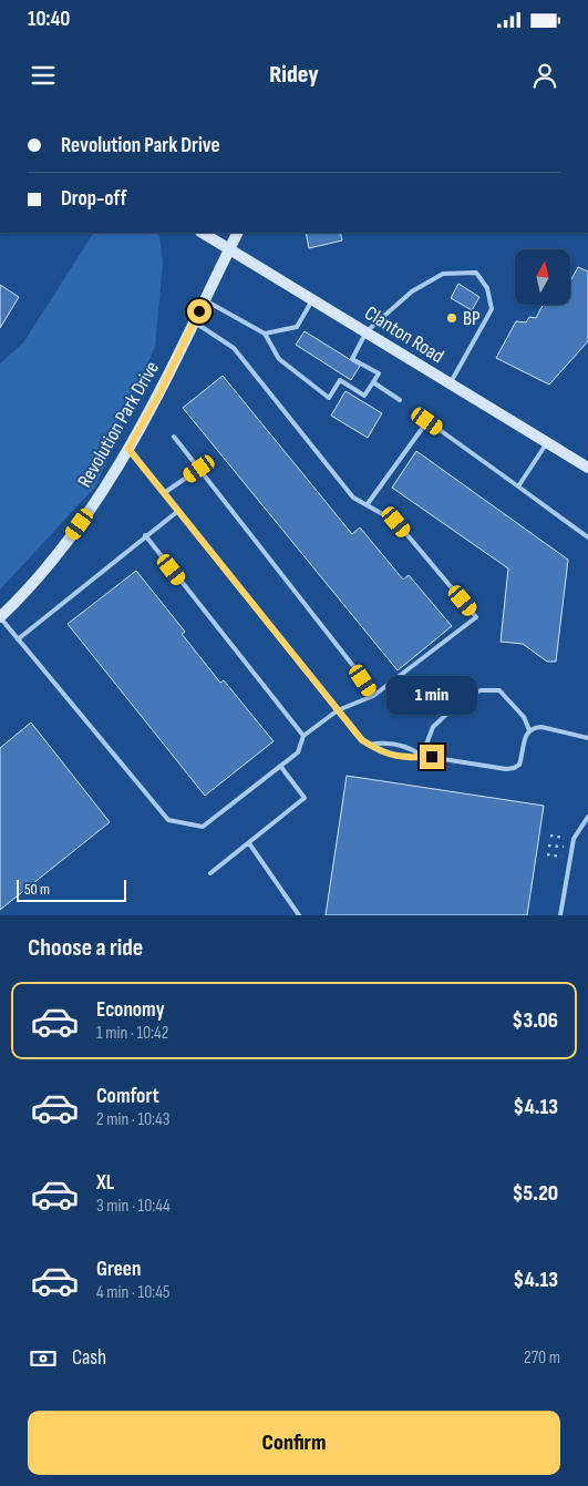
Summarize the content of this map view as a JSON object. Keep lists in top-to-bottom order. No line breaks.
{"streets":{"street":["Clanton Road","Revolution Park Drive"]},"crossings":[["Clanton Road","Revolution Park Drive"]],"places":["BP"],"scale_bar":"50 m","north":"top","page":{"status":"10:40","header":"Ridey","banner":["Revolution Park Drive","Drop-off"],"bubble":"1 min","scale":"50 m","heading":"Choose a ride","list":[{"name":"Economy","note":"1 min · 10:42","value":"$3.06"},{"name":"Comfort","note":"2 min · 10:43","value":"$4.13"},{"name":"XL","note":"3 min · 10:44","value":"$5.20"},{"name":"Green","note":"4 min · 10:45","value":"$4.13"}],"pay":["Cash","270 m"],"buttons":"Confirm"}}
